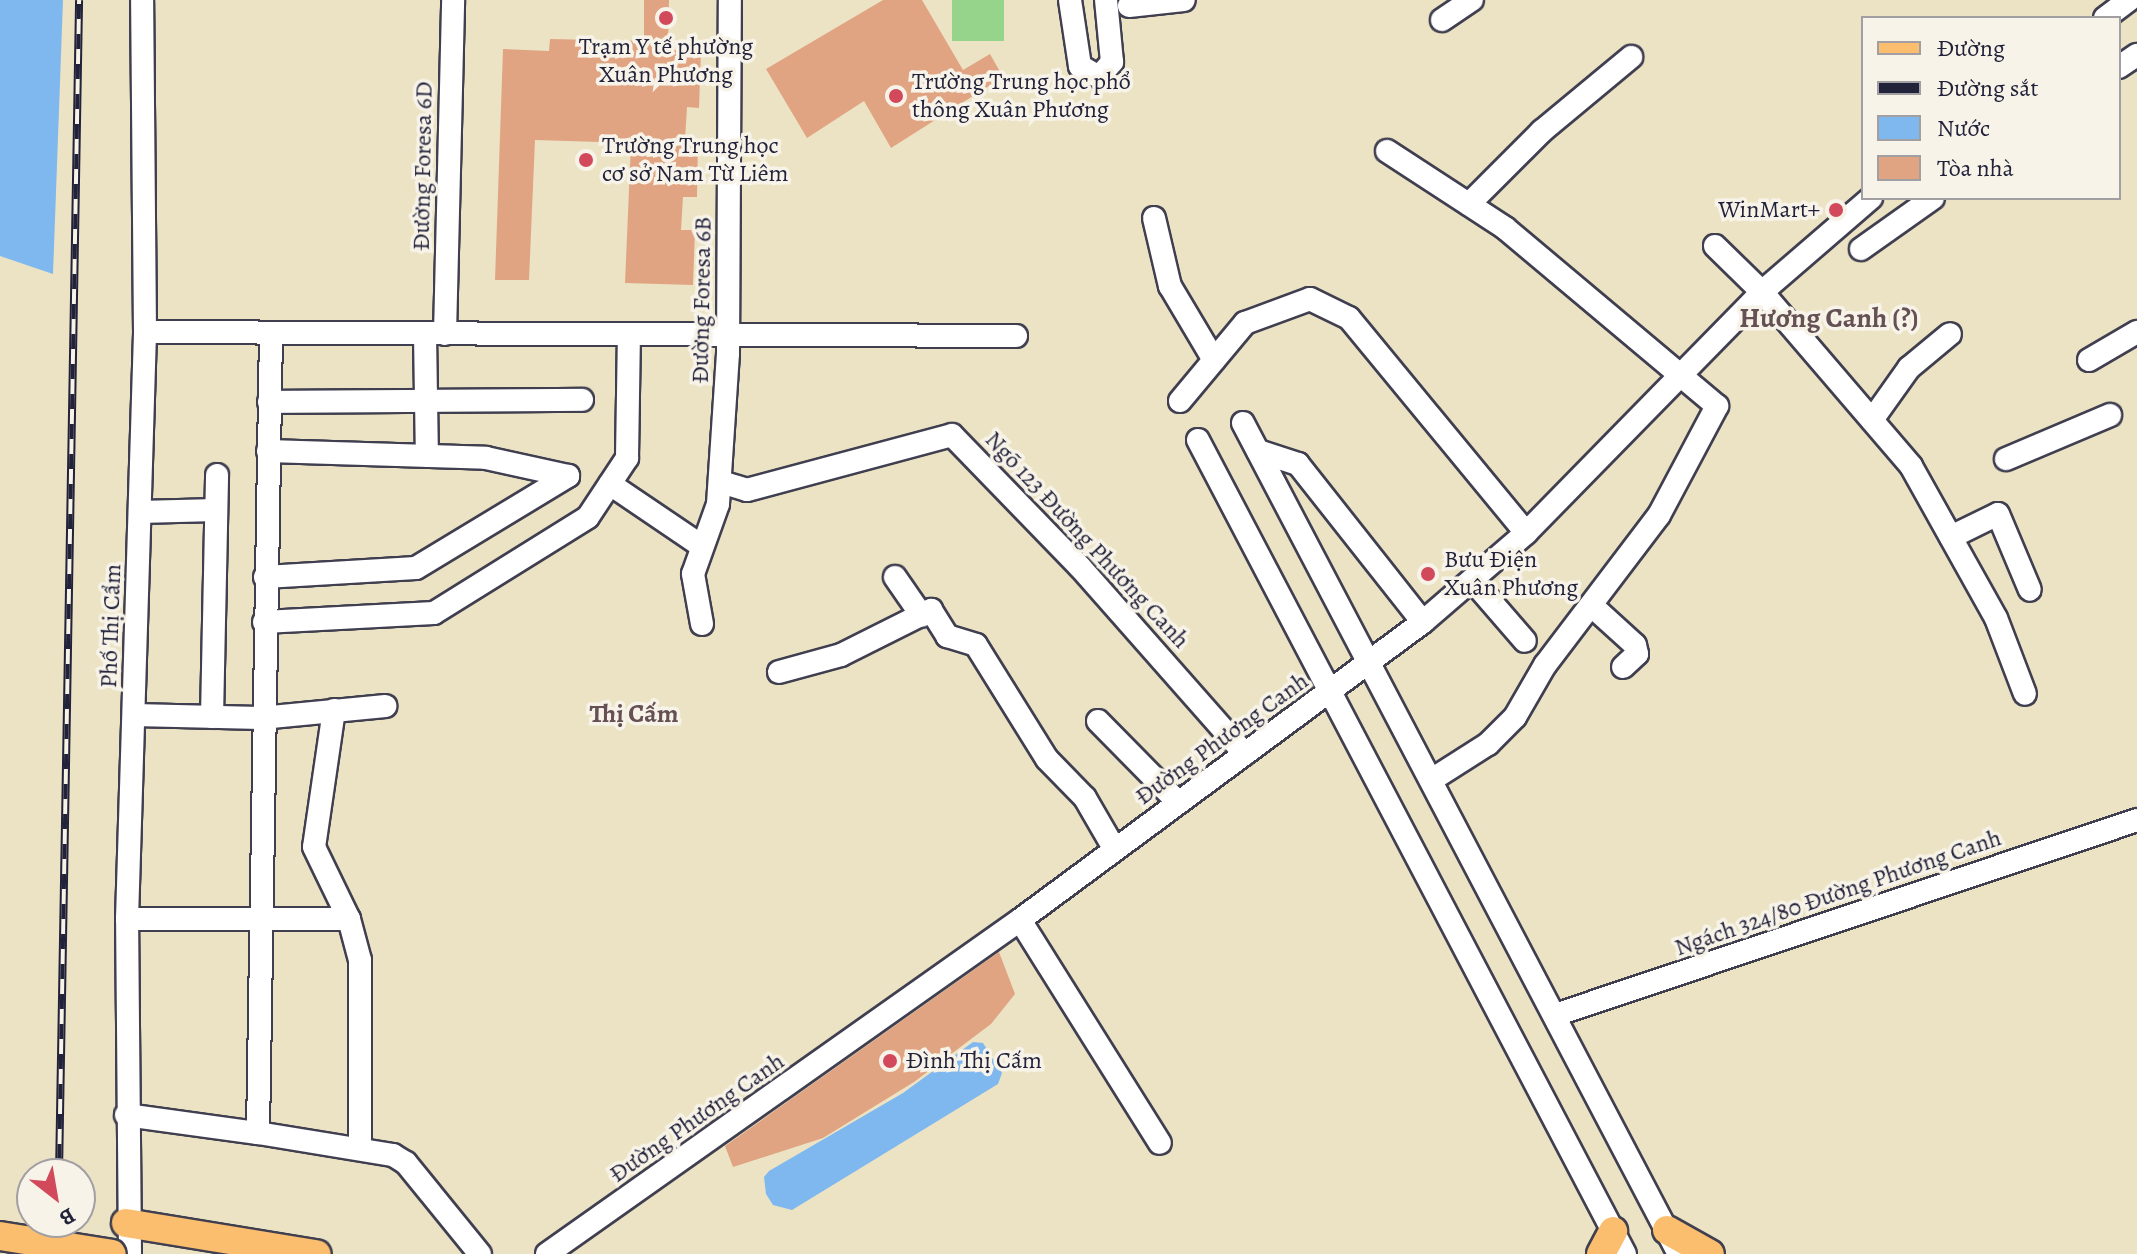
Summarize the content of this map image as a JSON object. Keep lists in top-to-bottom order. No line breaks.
{"streets":{"street":["Đường Foresa 6D","Đường Foresa 6B","Ngõ 123 Đường Phương Canh","Phố Thị Cẩm","Đường Phương Canh","Ngách 324/80 Đường Phương Canh"]},"crossings":[["Đường Foresa 6B","Ngõ 123 Đường Phương Canh"],["Ngõ 123 Đường Phương Canh","Đường Phương Canh"]],"districts":["Hương Canh (?)","Thị Cấm"],"places":["Trạm Y tế phường Xuân Phương","Trường Trung học phổ thông Xuân Phương","Trường Trung học cơ sở Nam Từ Liêm","WinMart+","Bưu Điện Xuân Phương","Đình Thị Cấm"],"legend":["Đường","Đường sắt","Nước","Tòa nhà"],"north":"bottom right"}
